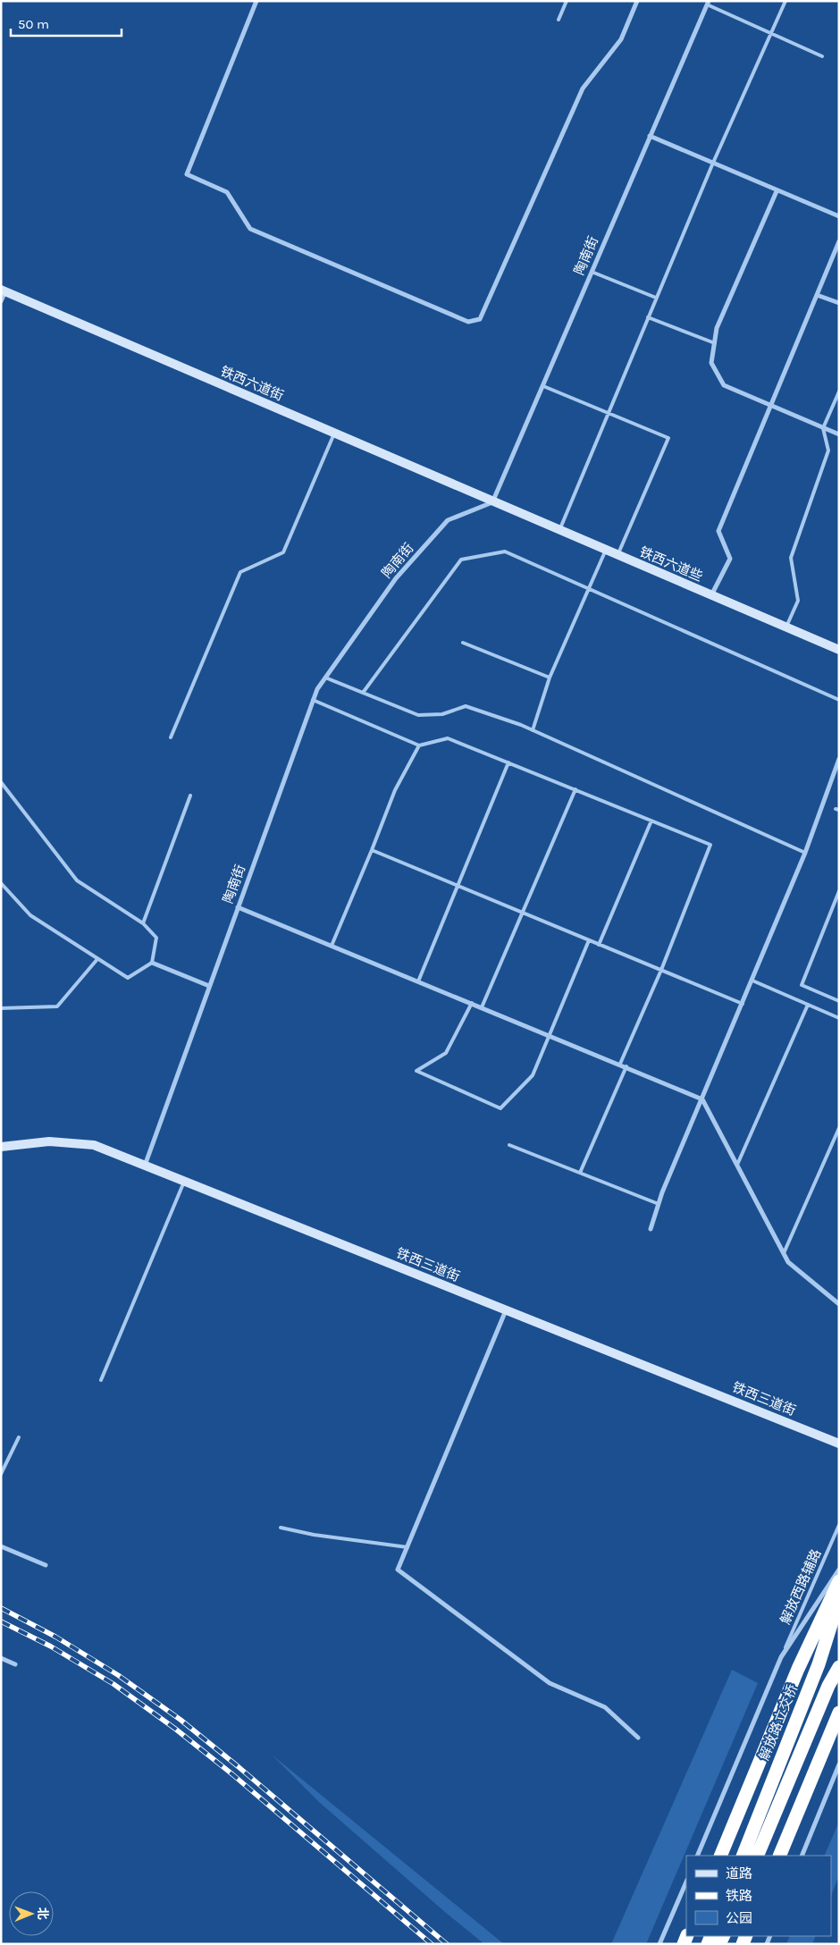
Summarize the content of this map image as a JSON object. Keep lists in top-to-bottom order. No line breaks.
{"streets":{"highway":["解放路立交桥"],"street":["陶南街","铁西六道街","铁西六道些","铁西三道街"],"lane":["解放西路辅路"]},"crossings":[["陶南街","铁西六道街"],["陶南街","铁西六道些"],["陶南街","铁西三道街"],["铁西六道街","铁西六道些"]],"legend":["道路","铁路","公园"],"scale_bar":"50 m","north":"right"}
